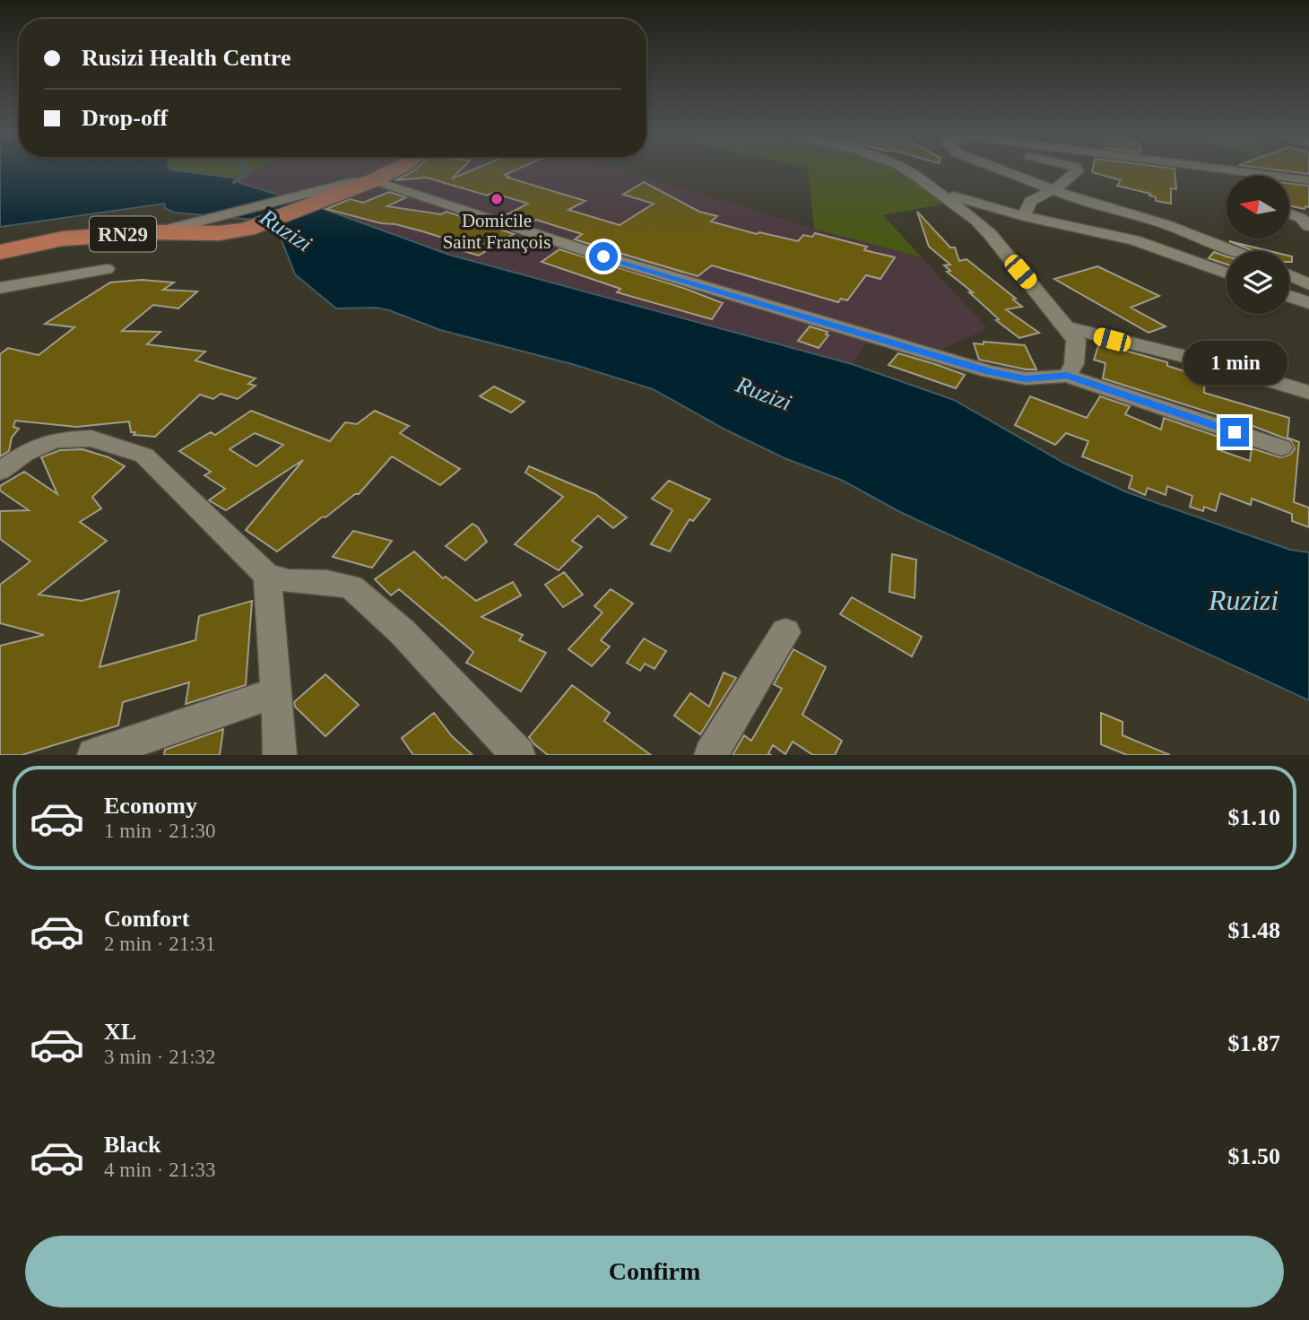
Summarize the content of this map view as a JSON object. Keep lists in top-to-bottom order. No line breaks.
{"streets":{"main road":["RN29"]},"water":["Ruzizi"],"places":["Domicile Saint François"],"north":"left","page":{"banner":["Rusizi Health Centre","Drop-off"],"bubble":"1 min","list":[{"name":"Economy","note":"1 min · 21:30","value":"$1.10"},{"name":"Comfort","note":"2 min · 21:31","value":"$1.48"},{"name":"XL","note":"3 min · 21:32","value":"$1.87"},{"name":"Black","note":"4 min · 21:33","value":"$1.50"}],"buttons":"Confirm"}}
